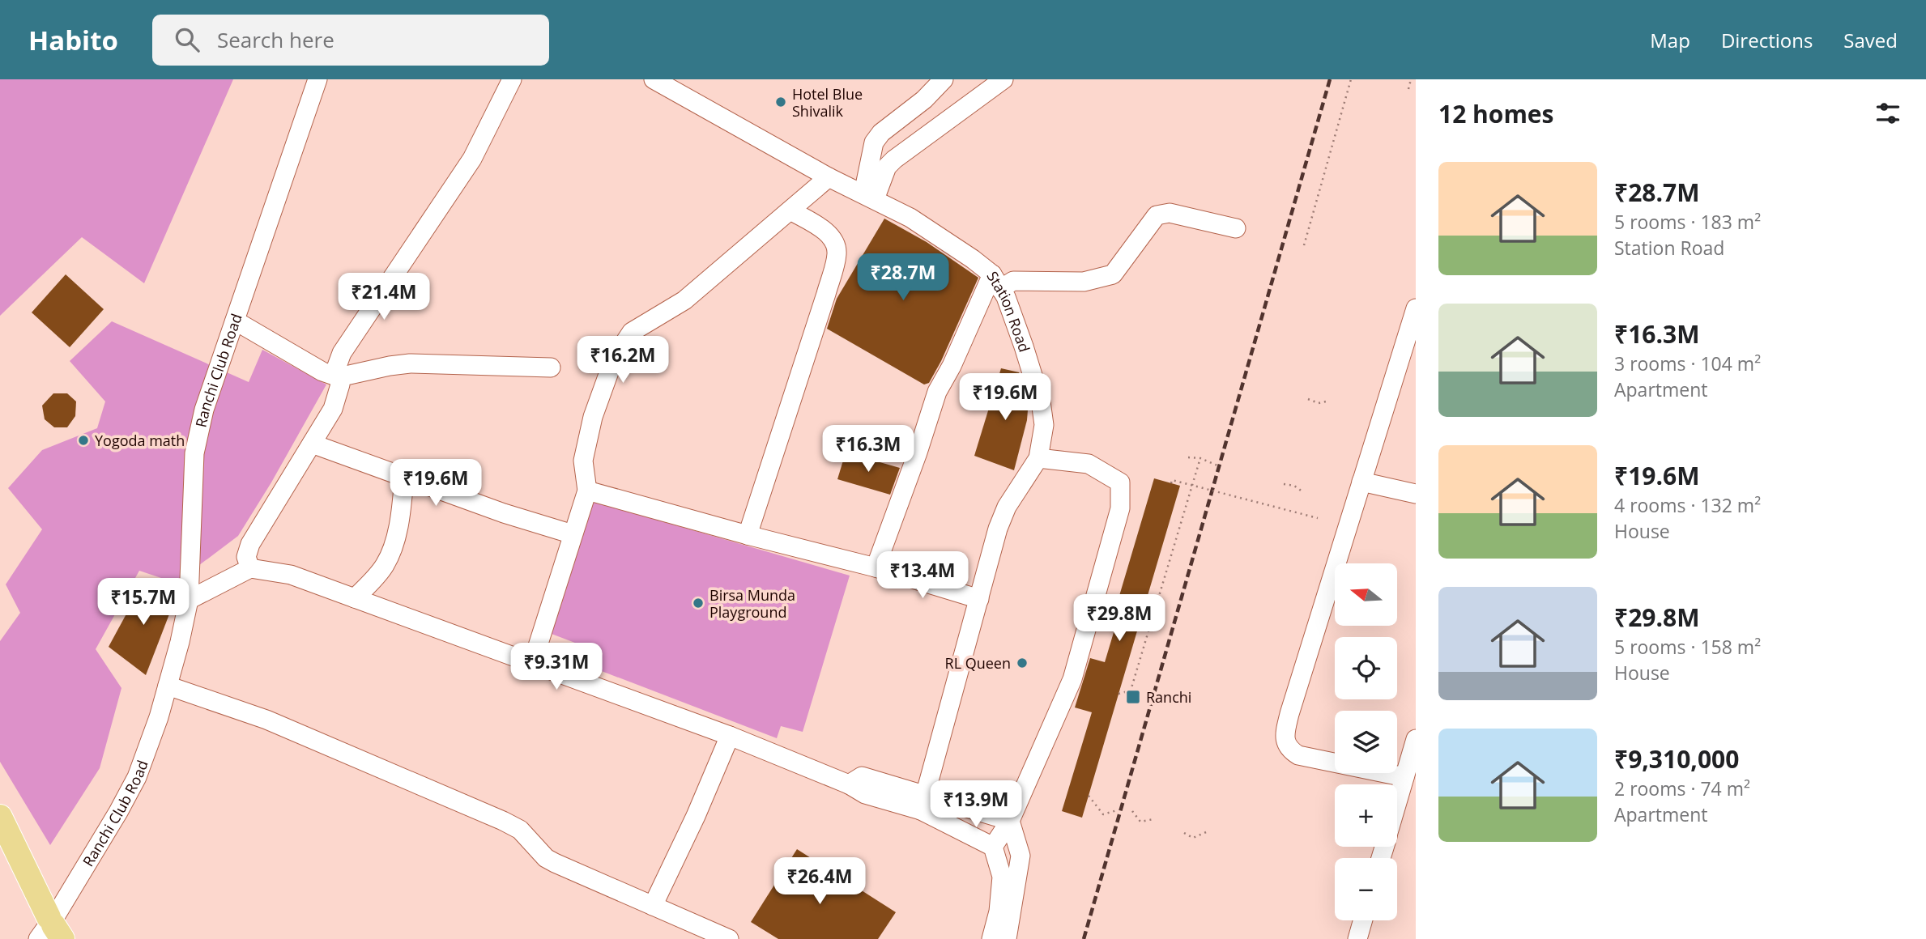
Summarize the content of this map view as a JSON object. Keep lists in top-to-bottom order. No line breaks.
{"streets":{"street":["Station Road","Ranchi Club Road"]},"places":{"other":["Hotel Blue Shivalik","Yogoda math","Birsa Munda Playground","RL Queen"],"transit":["Ranchi"]},"north":"left","page":{"header":"Habito","search":"Search here","nav":["Map","Directions","Saved"],"heading":"12 homes","list":[{"name":"₹28.7M","note":"5 rooms · 183 m² · Station Road"},{"name":"₹16.3M","note":"3 rooms · 104 m² · Apartment"},{"name":"₹19.6M","note":"4 rooms · 132 m² · House"},{"name":"₹29.8M","note":"5 rooms · 158 m² · House"},{"name":"₹9,310,000","note":"2 rooms · 74 m² · Apartment"}],"price":["₹28.7M","₹21.4M","₹16.2M","₹19.6M","₹16.3M","₹19.6M","₹13.4M","₹15.7M","₹29.8M","₹9.31M","₹13.9M","₹26.4M"],"map_buttons":["+","−"]}}
